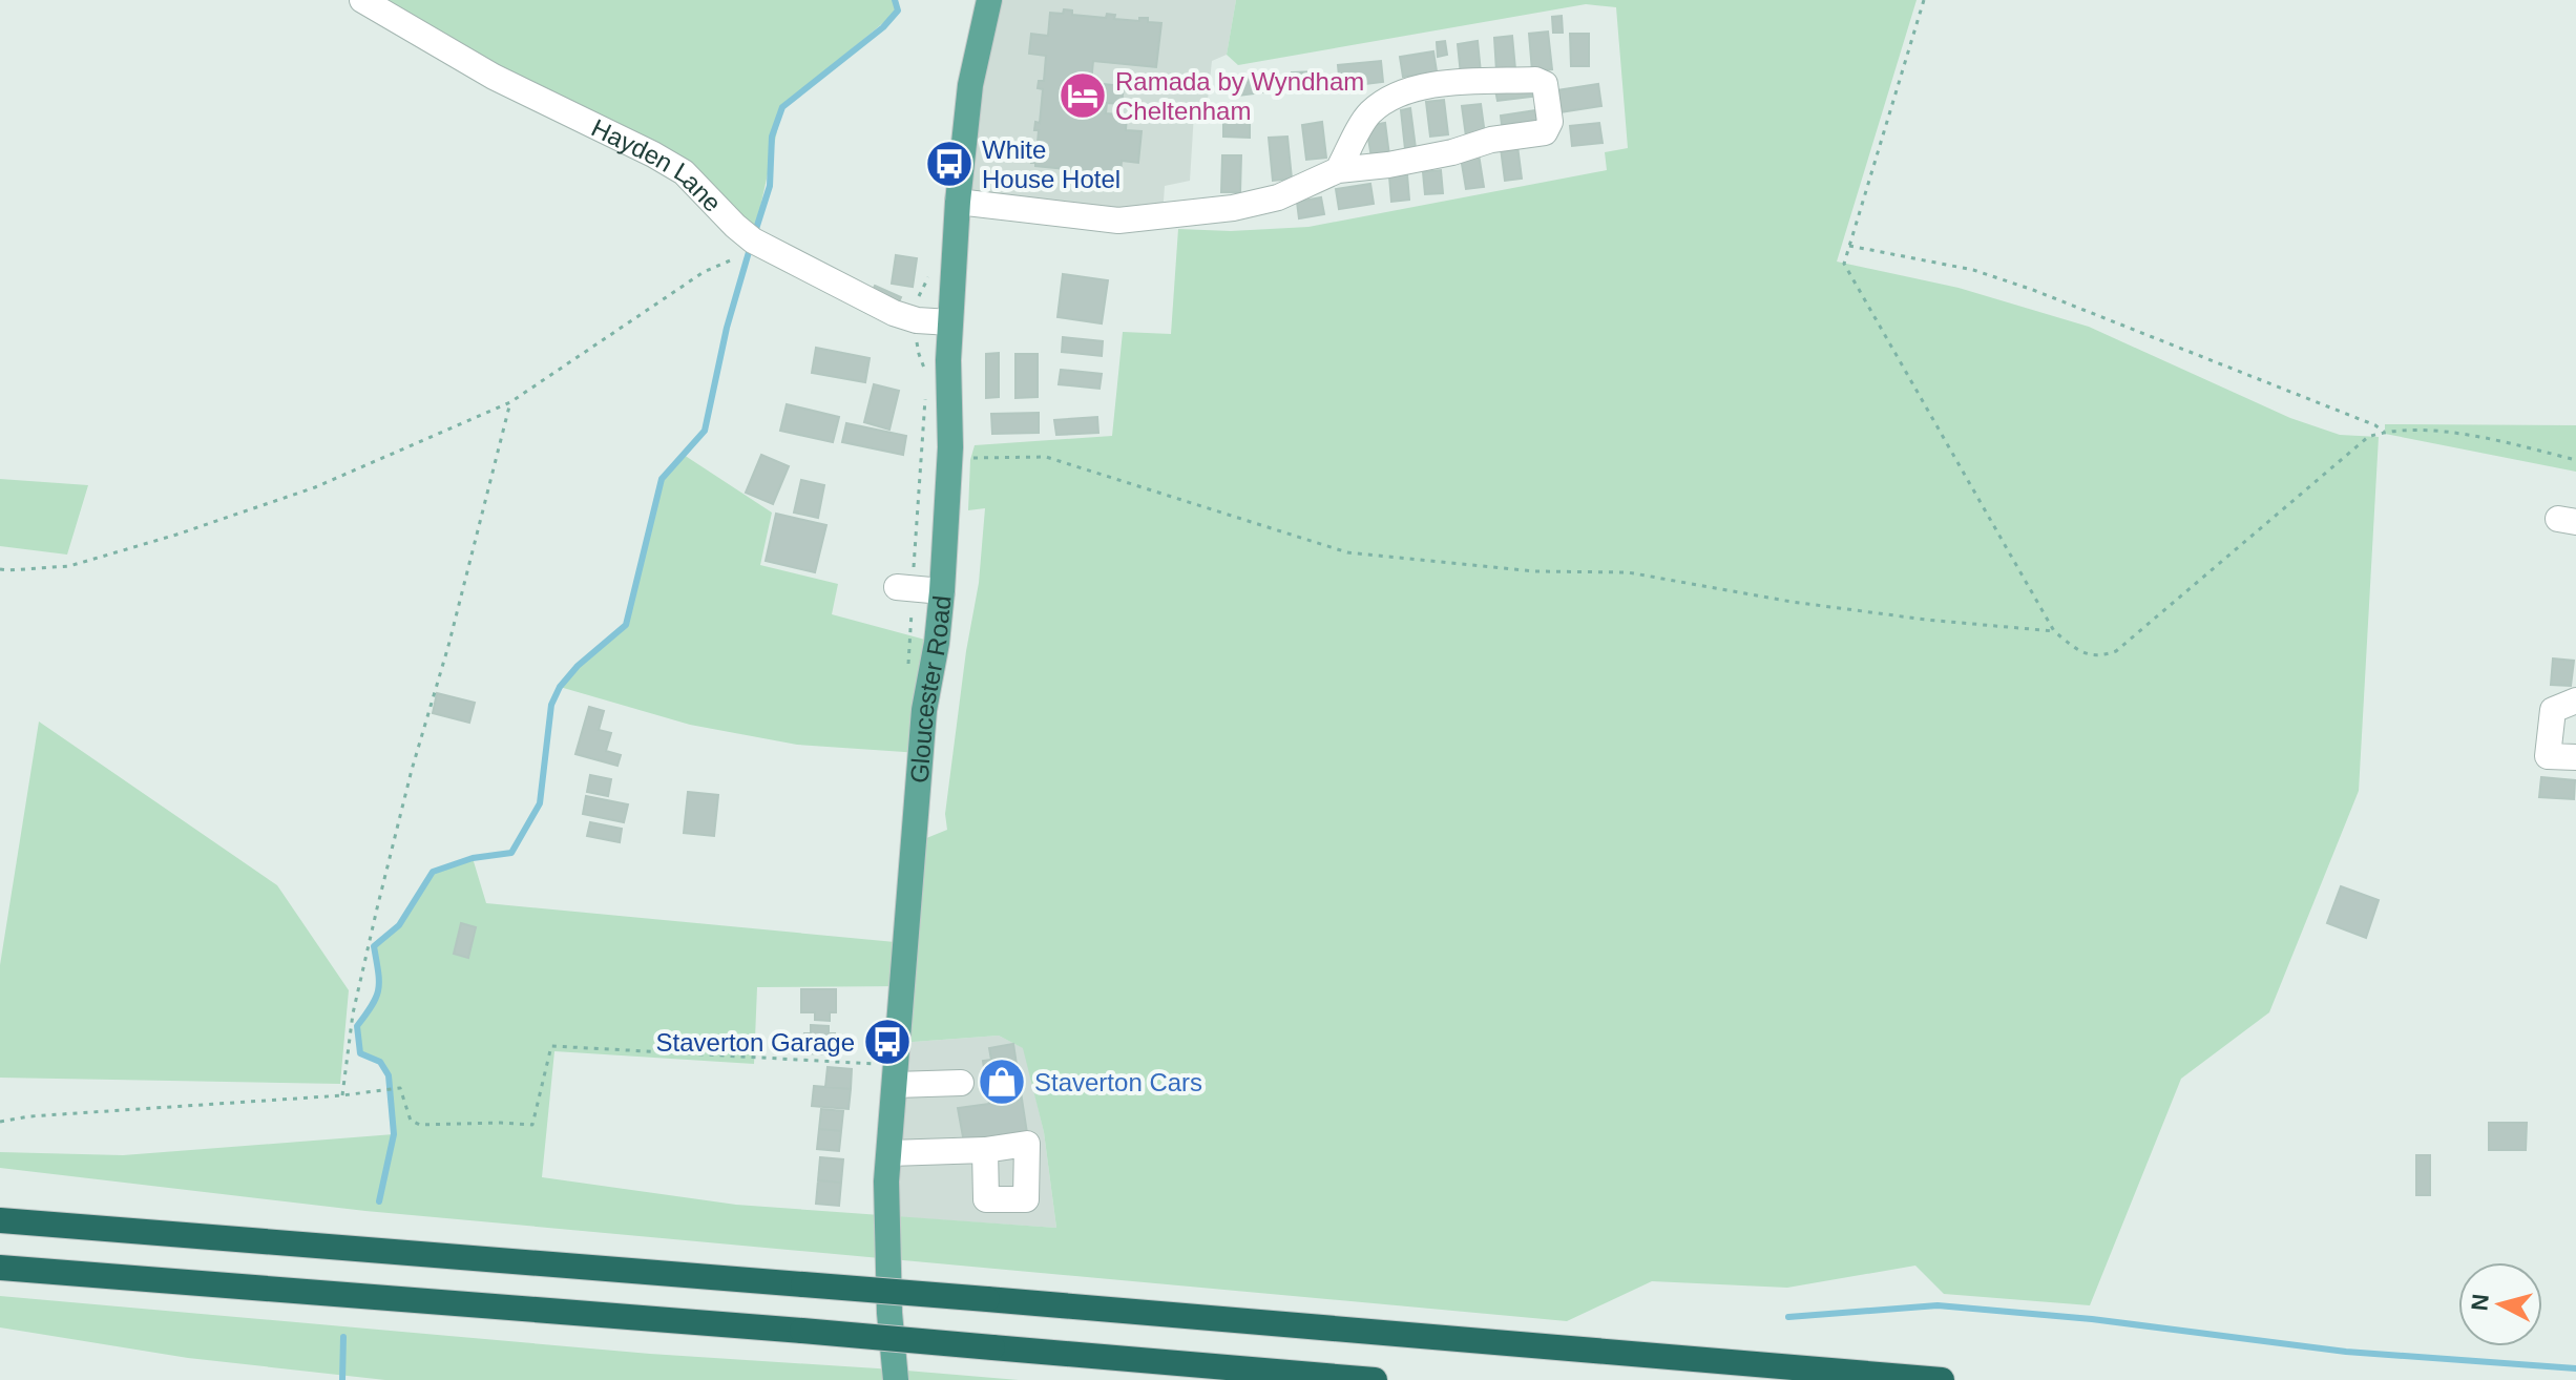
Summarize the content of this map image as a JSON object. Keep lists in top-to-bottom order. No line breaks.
{"streets":{"main road":["Gloucester Road"],"street":["Hayden Lane"]},"crossings":[["Hayden Lane","Gloucester Road"]],"places":{"hotel":["Ramada by Wyndham Cheltenham"],"bus stop":["White House Hotel","Staverton Garage"],"shop":["Staverton Cars"]},"north":"left"}
